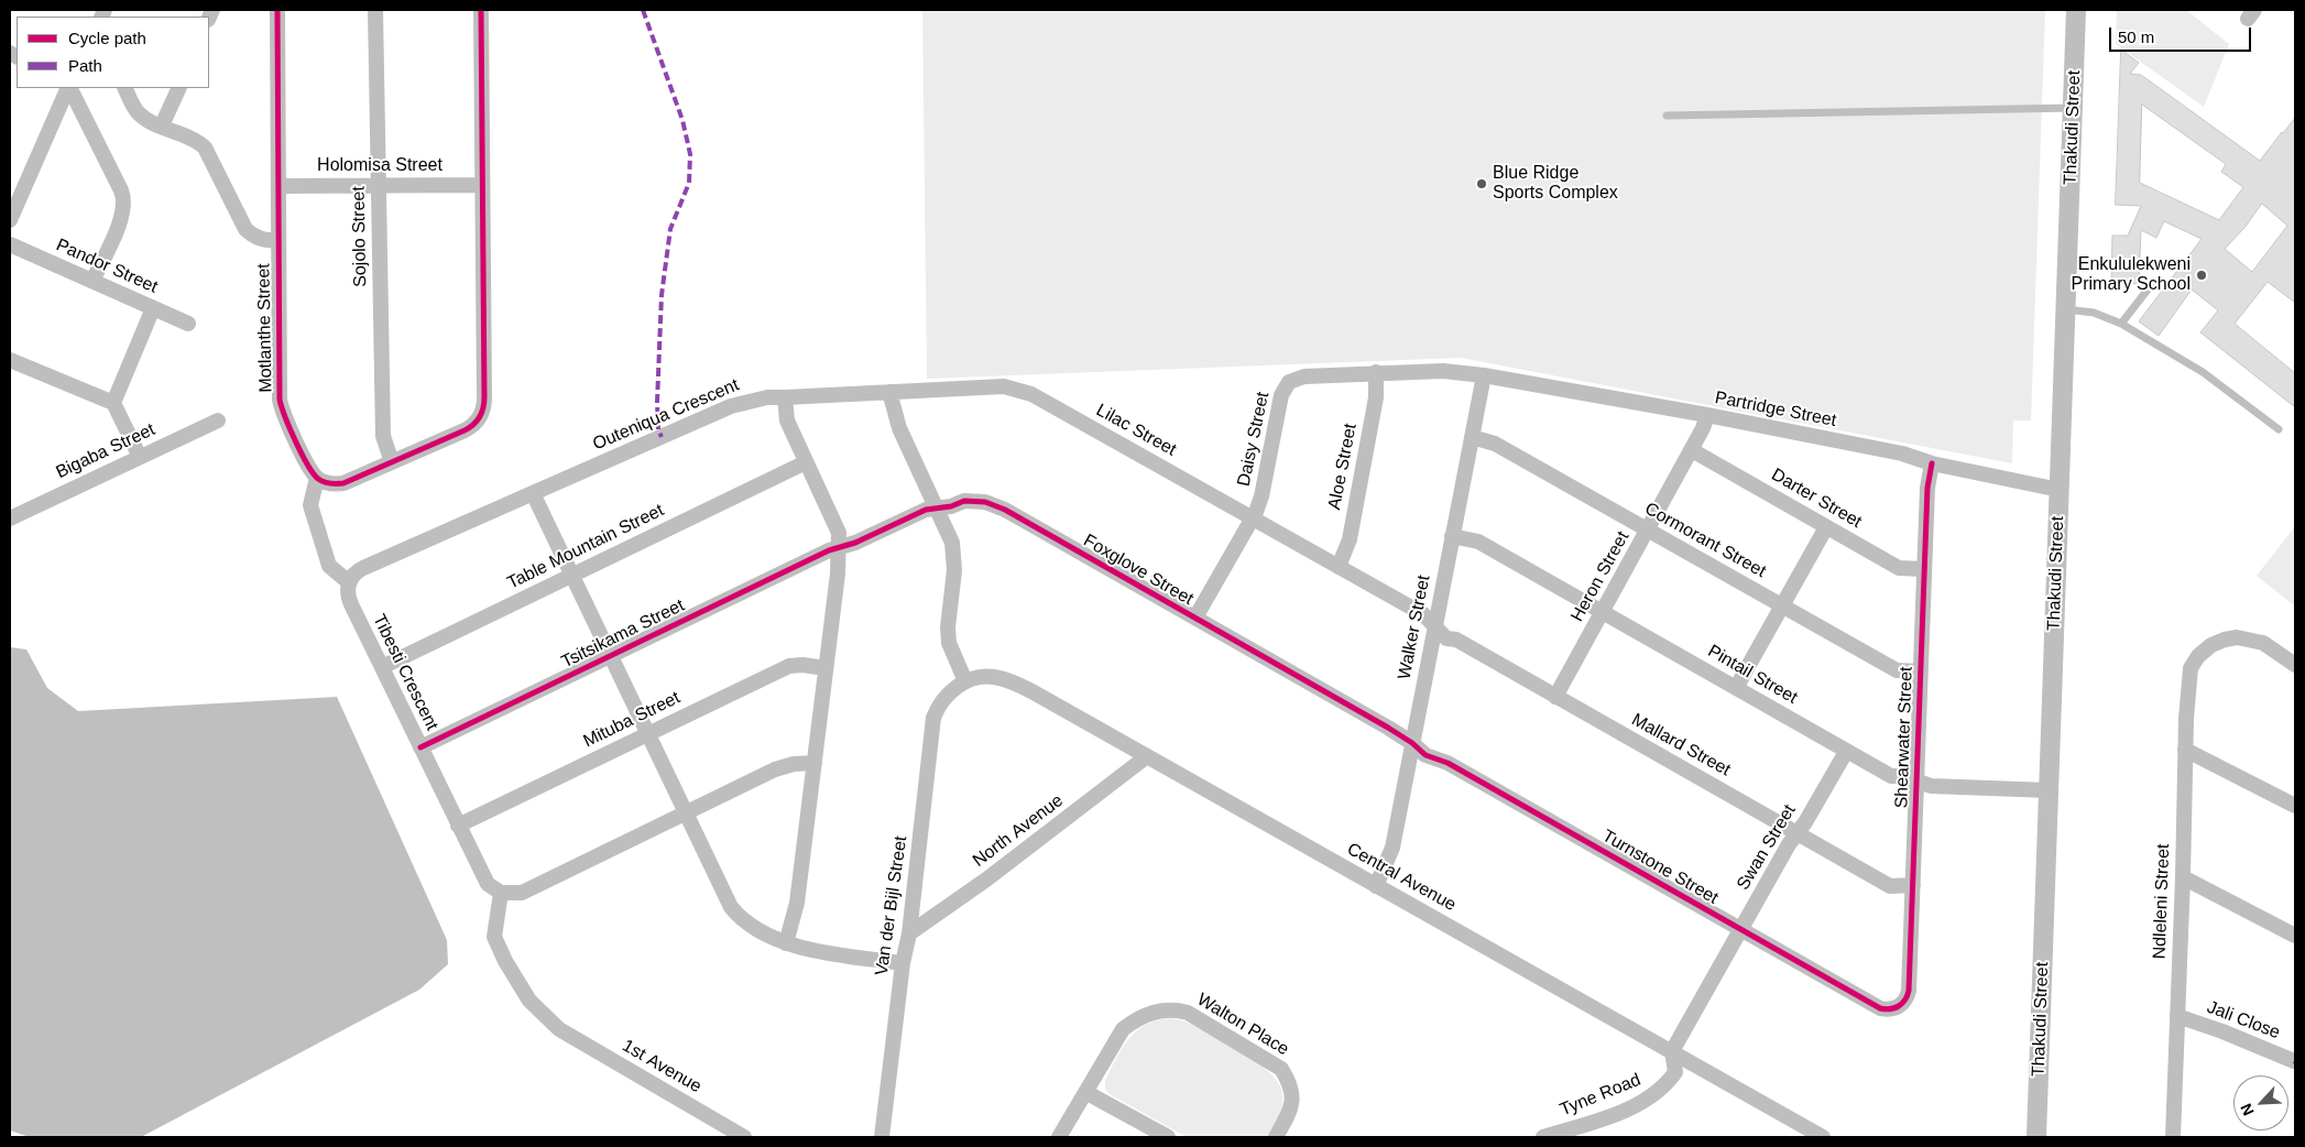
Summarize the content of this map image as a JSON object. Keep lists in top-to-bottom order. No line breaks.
{"streets":{"street":["Thakudi Street","Holomisa Street","Sojolo Street","Pandor Street","Motlanthe Street","Partridge Street","Outeniqua Crescent","Lilac Street","Daisy Street","Bigaba Street","Aloe Street","Darter Street","Cormorant Street","Table Mountain Street","Foxglove Street","Heron Street","Walker Street","Tsitsikama Street","Tibesti Crescent","Pintail Street","Mituba Street","Shearwater Street","Mallard Street","North Avenue","Swan Street","Turnstone Street","Central Avenue","Ndleleni Street","Van der Bijl Street","Jali Close","Walton Place","1st Avenue","Tyne Road"]},"crossings":[["Thakudi Street","Partridge Street"],["Thakudi Street","Pintail Street"],["Holomisa Street","Sojolo Street"],["Holomisa Street","Motlanthe Street"],["Partridge Street","Daisy Street"],["Partridge Street","Heron Street"],["Partridge Street","Walker Street"],["Partridge Street","Shearwater Street"],["Outeniqua Crescent","Lilac Street"],["Lilac Street","Daisy Street"],["Lilac Street","Aloe Street"],["Lilac Street","Walker Street"],["Lilac Street","Mallard Street"],["Daisy Street","Aloe Street"],["Daisy Street","Foxglove Street"],["Daisy Street","Walker Street"],["Darter Street","Heron Street"],["Darter Street","Shearwater Street"],["Cormorant Street","Heron Street"],["Cormorant Street","Walker Street"],["Cormorant Street","Shearwater Street"],["Table Mountain Street","Tibesti Crescent"],["Foxglove Street","Walker Street"],["Foxglove Street","Tsitsikama Street"],["Foxglove Street","Turnstone Street"],["Heron Street","Pintail Street"],["Heron Street","Mallard Street"],["Walker Street","Pintail Street"],["Walker Street","Mallard Street"],["Walker Street","Turnstone Street"],["Walker Street","Central Avenue"],["Tsitsikama Street","Tibesti Crescent"],["Tibesti Crescent","Mituba Street"],["Tibesti Crescent","1st Avenue"],["Pintail Street","Shearwater Street"],["Pintail Street","Swan Street"],["Shearwater Street","Mallard Street"],["Shearwater Street","Turnstone Street"],["Mallard Street","Swan Street"],["North Avenue","Central Avenue"],["North Avenue","Van der Bijl Street"],["Swan Street","Turnstone Street"],["Swan Street","Central Avenue"],["Swan Street","Tyne Road"],["Central Avenue","Van der Bijl Street"],["Central Avenue","Tyne Road"],["Ndleleni Street","Jali Close"]],"places":["Blue Ridge Sports Complex","Enkululekweni Primary School"],"legend":["Cycle path","Path"],"scale_bar":"50 m","north":"bottom left"}
